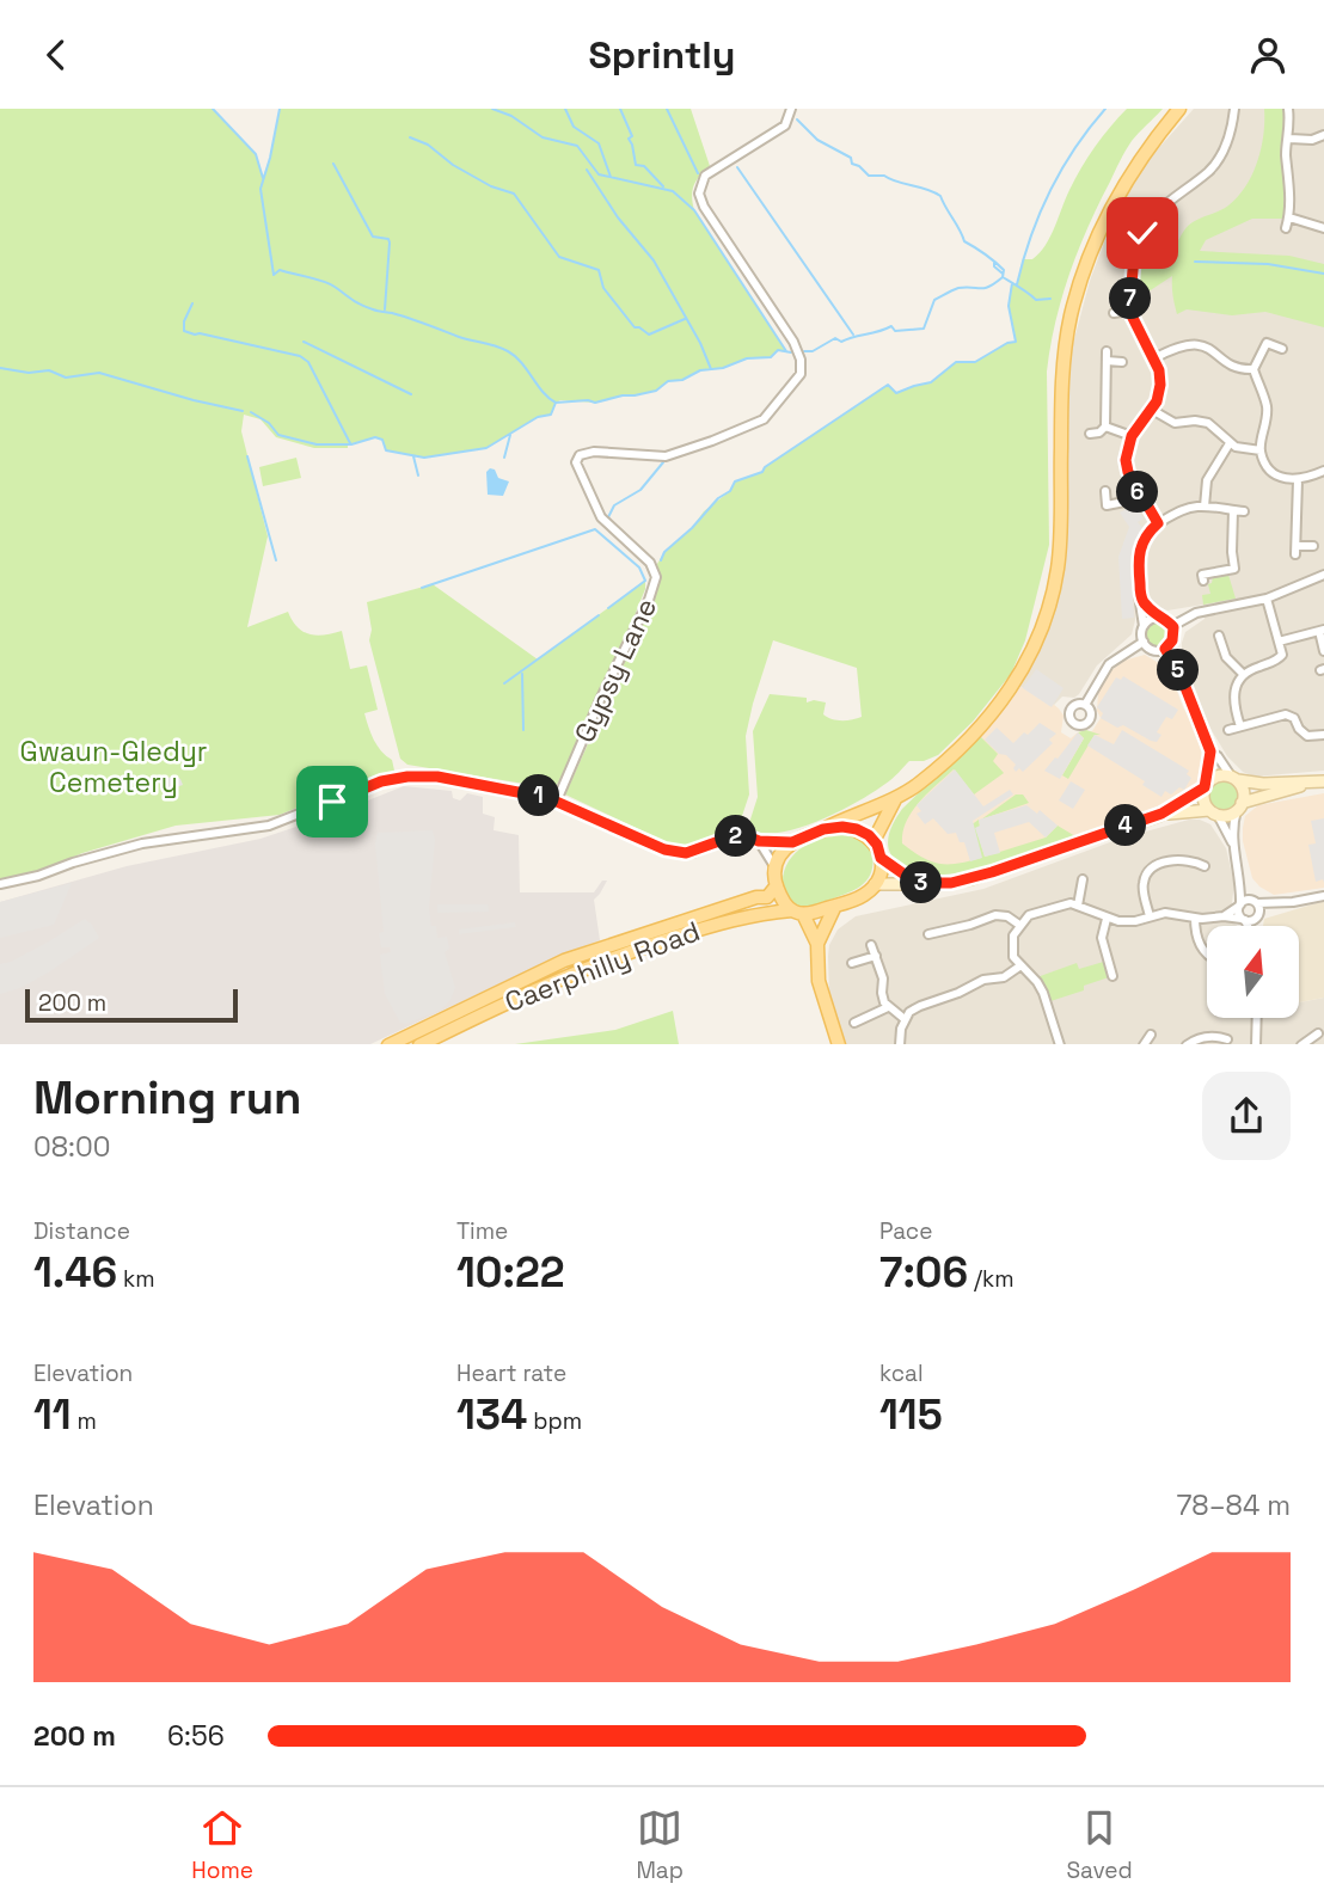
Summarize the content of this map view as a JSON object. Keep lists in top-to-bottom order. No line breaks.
{"streets":{"main road":["Caerphilly Road"],"street":["Gypsy Lane"]},"parks":["Gwaun-Gledyr Cemetery"],"scale_bar":"200 m","north":"top","page":{"header":"Sprintly","pins":["7","6","5","1","4","2","3"],"scale":"200 m","heading":["Morning run","08:00"],"stats":[["Distance","1.46 km"],["Time","10:22"],["Pace","7:06 /km"],["Elevation","11 m"],["Heart rate","134 bpm"],["kcal","115"]],"chart":["Elevation","78–84 m"],"list":[{"name":"200 m","note":"6:56"}],"tabs":["Home","Map","Saved"]}}
